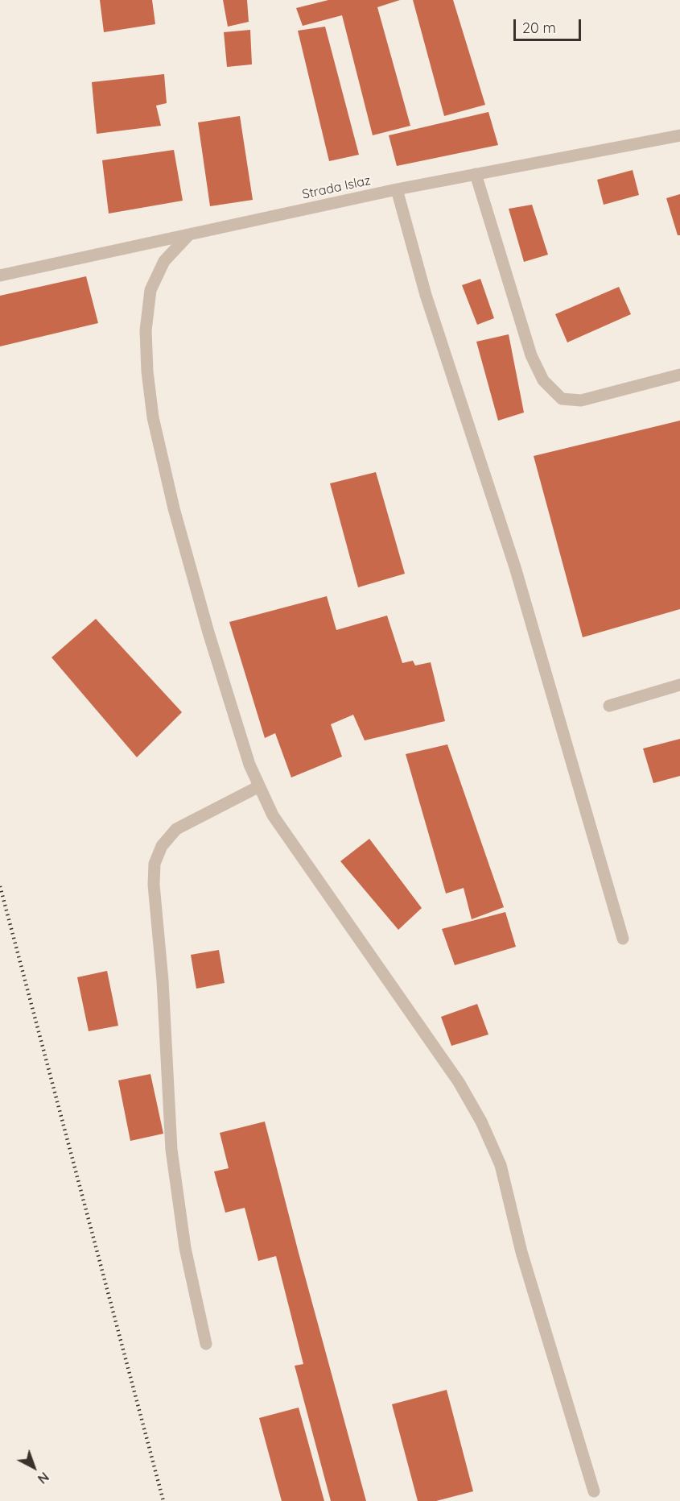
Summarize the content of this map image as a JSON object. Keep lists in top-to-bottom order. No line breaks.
{"streets":{"street":["Strada Islaz"]},"scale_bar":"20 m","north":"bottom right"}
